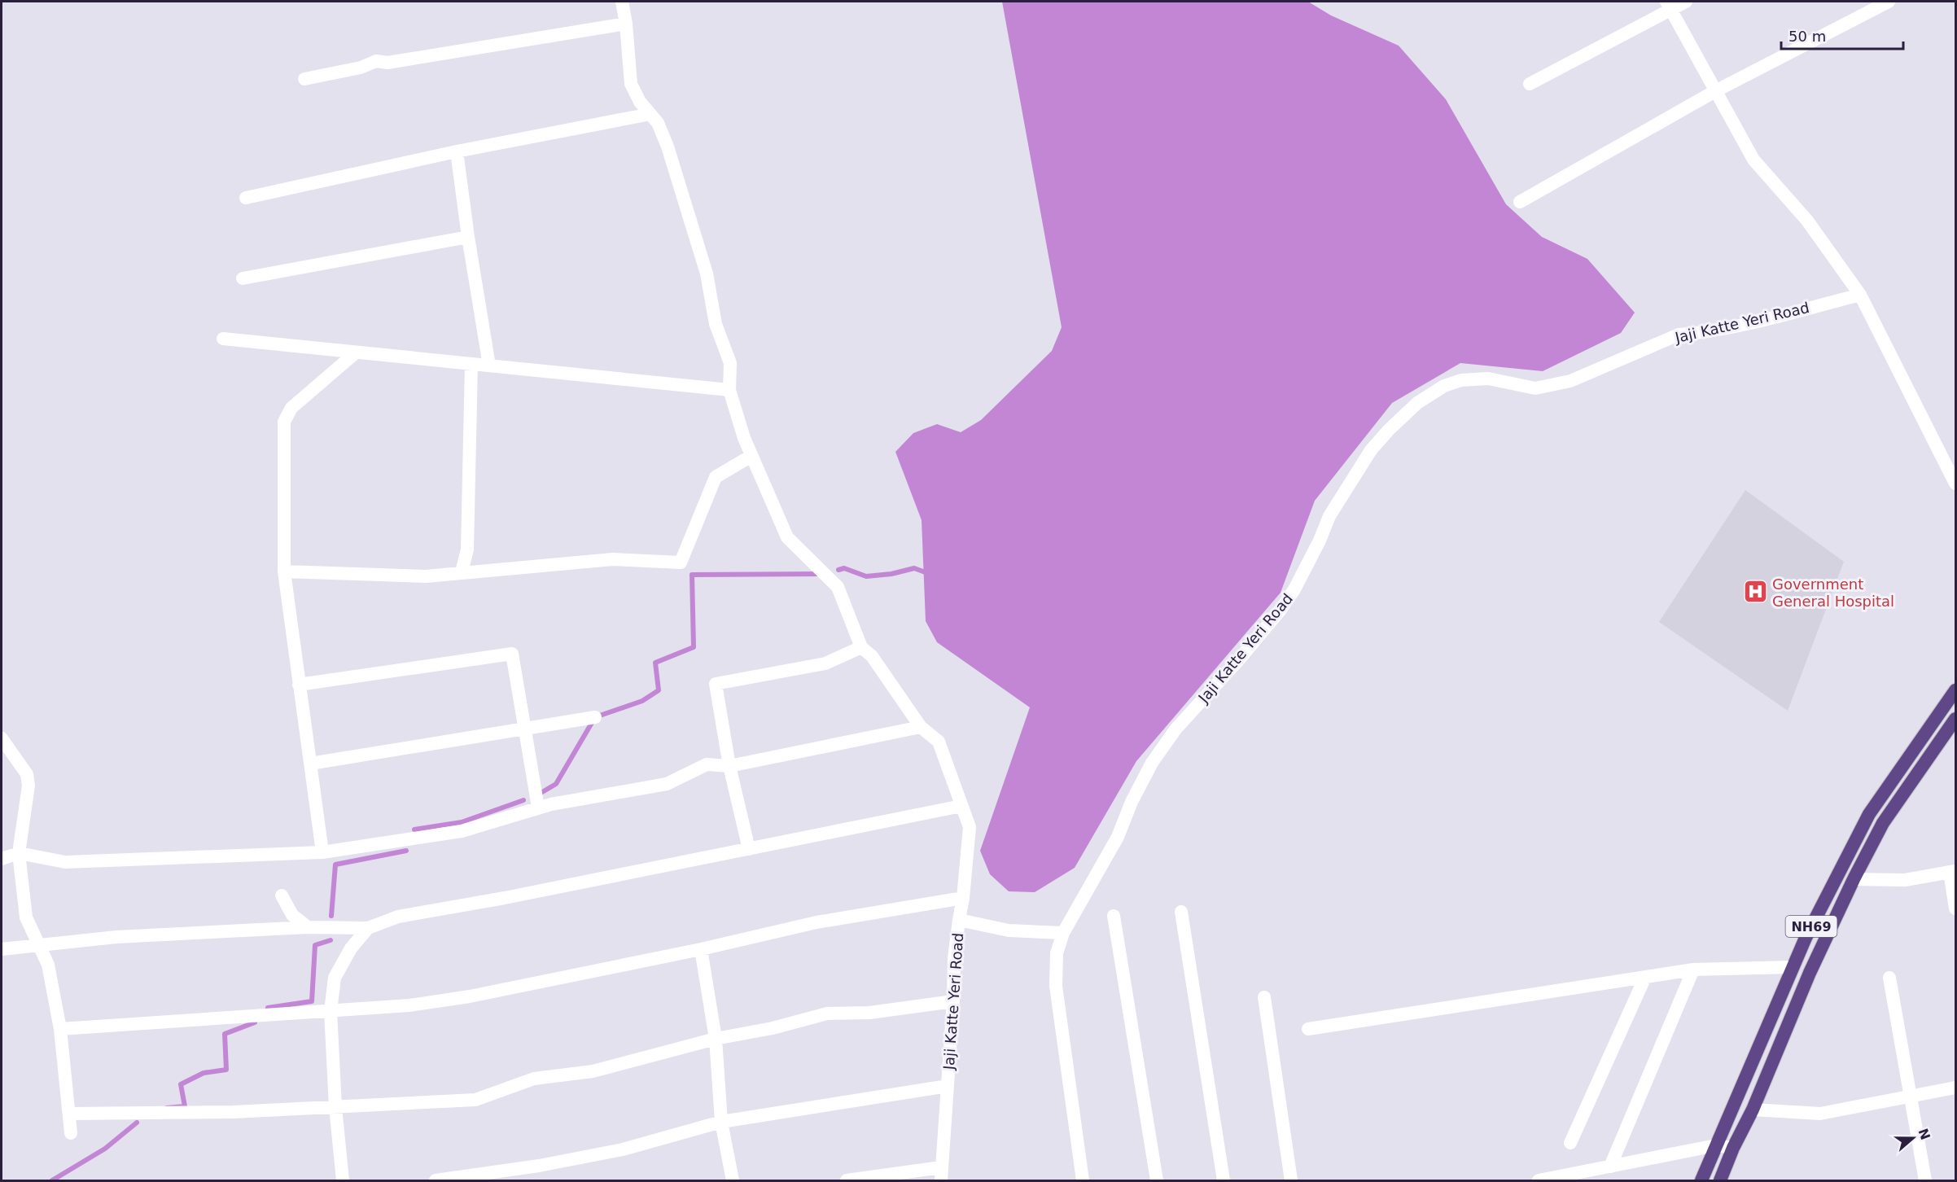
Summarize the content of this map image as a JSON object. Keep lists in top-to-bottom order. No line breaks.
{"streets":{"highway":["NH69"],"street":["Jaji Katte Yeri Road"]},"places":{"hospital":["Government General Hospital"]},"scale_bar":"50 m","north":"right"}
